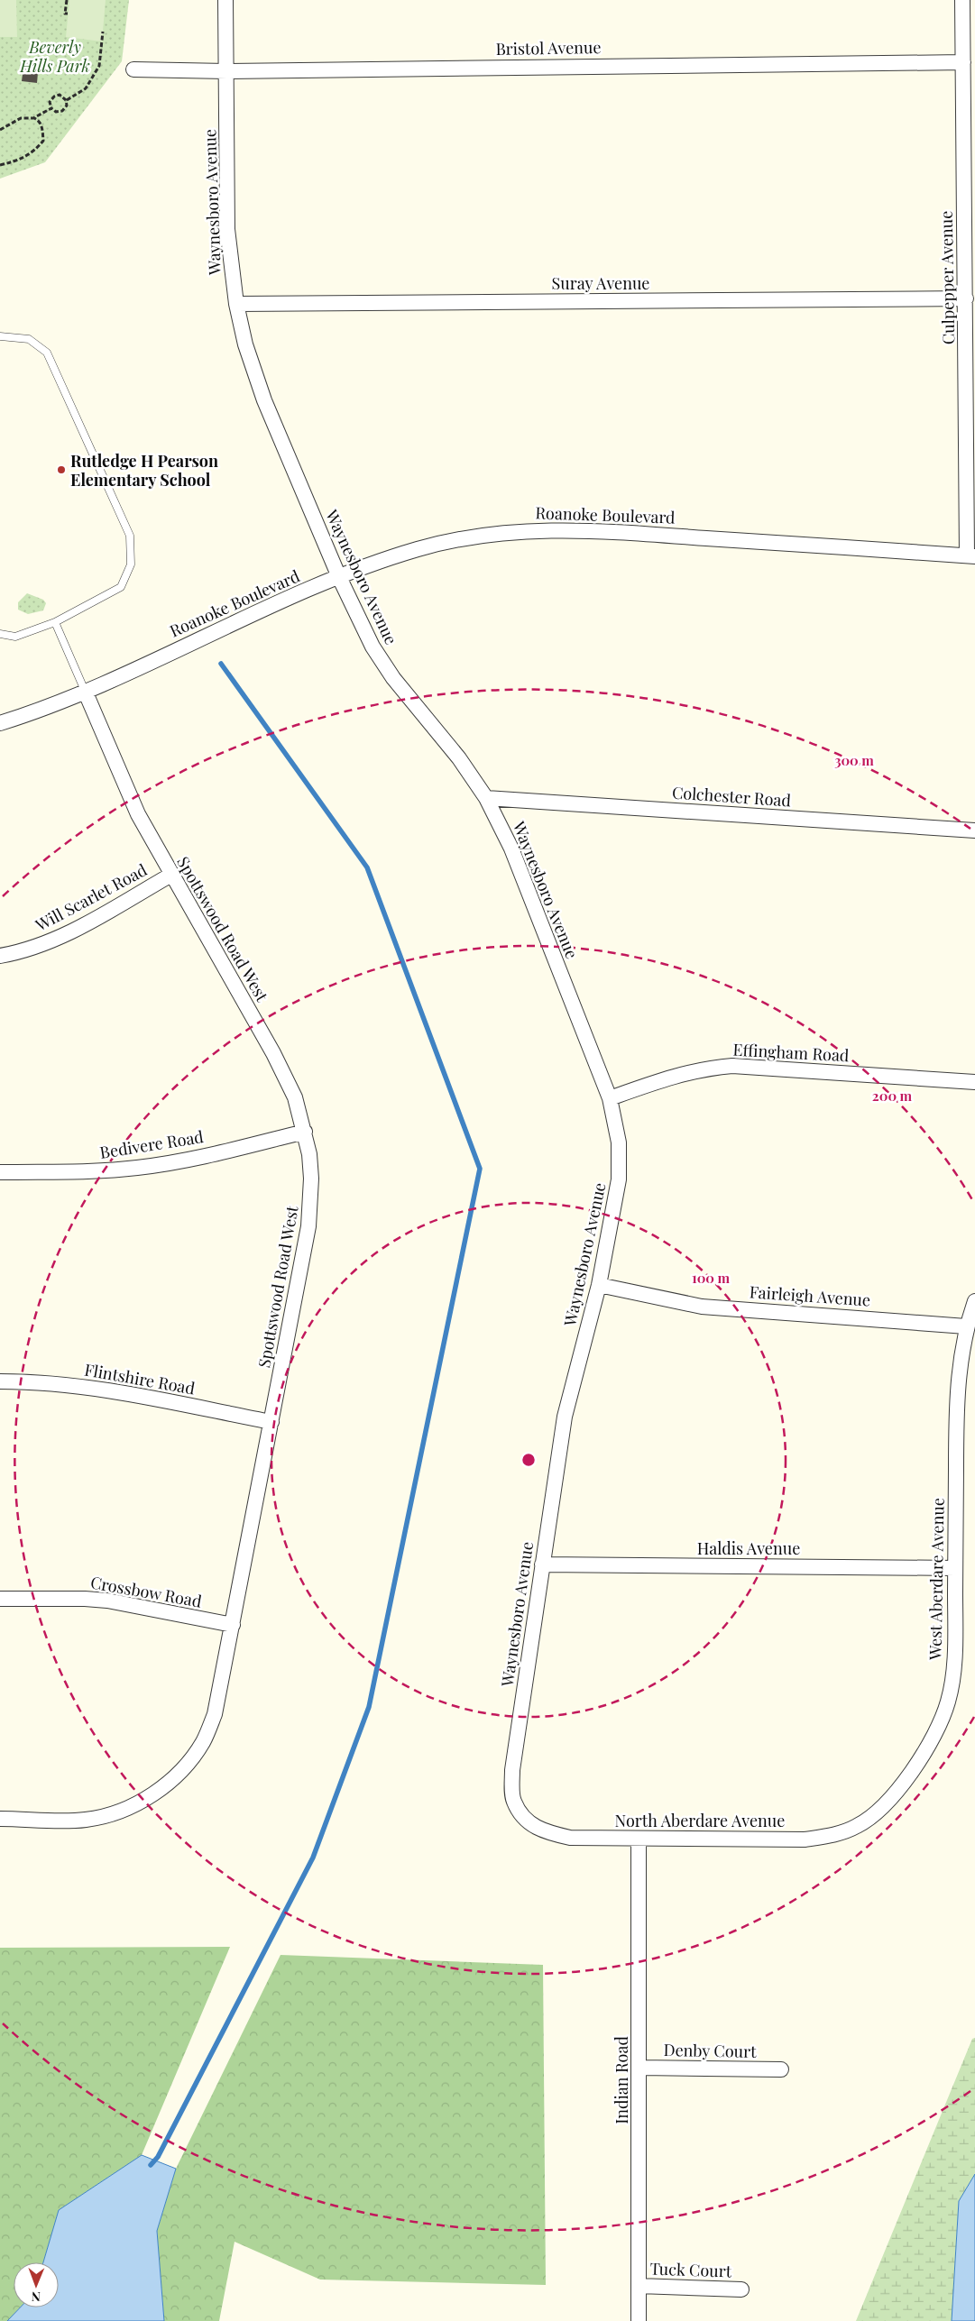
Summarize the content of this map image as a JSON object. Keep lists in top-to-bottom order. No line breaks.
{"streets":{"street":["Bristol Avenue","Waynesboro Avenue","Culpepper Avenue","Suray Avenue","Roanoke Boulevard","Colchester Road","Will Scarlet Road","Spottswood Road West","Effingham Road","Bedivere Road","Fairleigh Avenue","Flintshire Road","Haldis Avenue","West Aberdare Avenue","Crossbow Road","North Aberdare Avenue","Denby Court","Indian Road","Tuck Court"]},"crossings":[["Bristol Avenue","Waynesboro Avenue"],["Bristol Avenue","Culpepper Avenue"],["Waynesboro Avenue","Suray Avenue"],["Waynesboro Avenue","Roanoke Boulevard"],["Waynesboro Avenue","Colchester Road"],["Waynesboro Avenue","Effingham Road"],["Waynesboro Avenue","Fairleigh Avenue"],["Waynesboro Avenue","Haldis Avenue"],["Waynesboro Avenue","North Aberdare Avenue"],["Culpepper Avenue","Suray Avenue"],["Culpepper Avenue","Roanoke Boulevard"],["Roanoke Boulevard","Spottswood Road West"],["Will Scarlet Road","Spottswood Road West"],["Spottswood Road West","Bedivere Road"],["Spottswood Road West","Flintshire Road"],["Spottswood Road West","Crossbow Road"],["Fairleigh Avenue","West Aberdare Avenue"],["Haldis Avenue","West Aberdare Avenue"],["West Aberdare Avenue","North Aberdare Avenue"],["North Aberdare Avenue","Indian Road"],["Denby Court","Indian Road"],["Indian Road","Tuck Court"]],"parks":["Beverly Hills Park"],"places":["Rutledge H Pearson Elementary School"],"north":"bottom","rings":["300 m","200 m","100 m"]}
